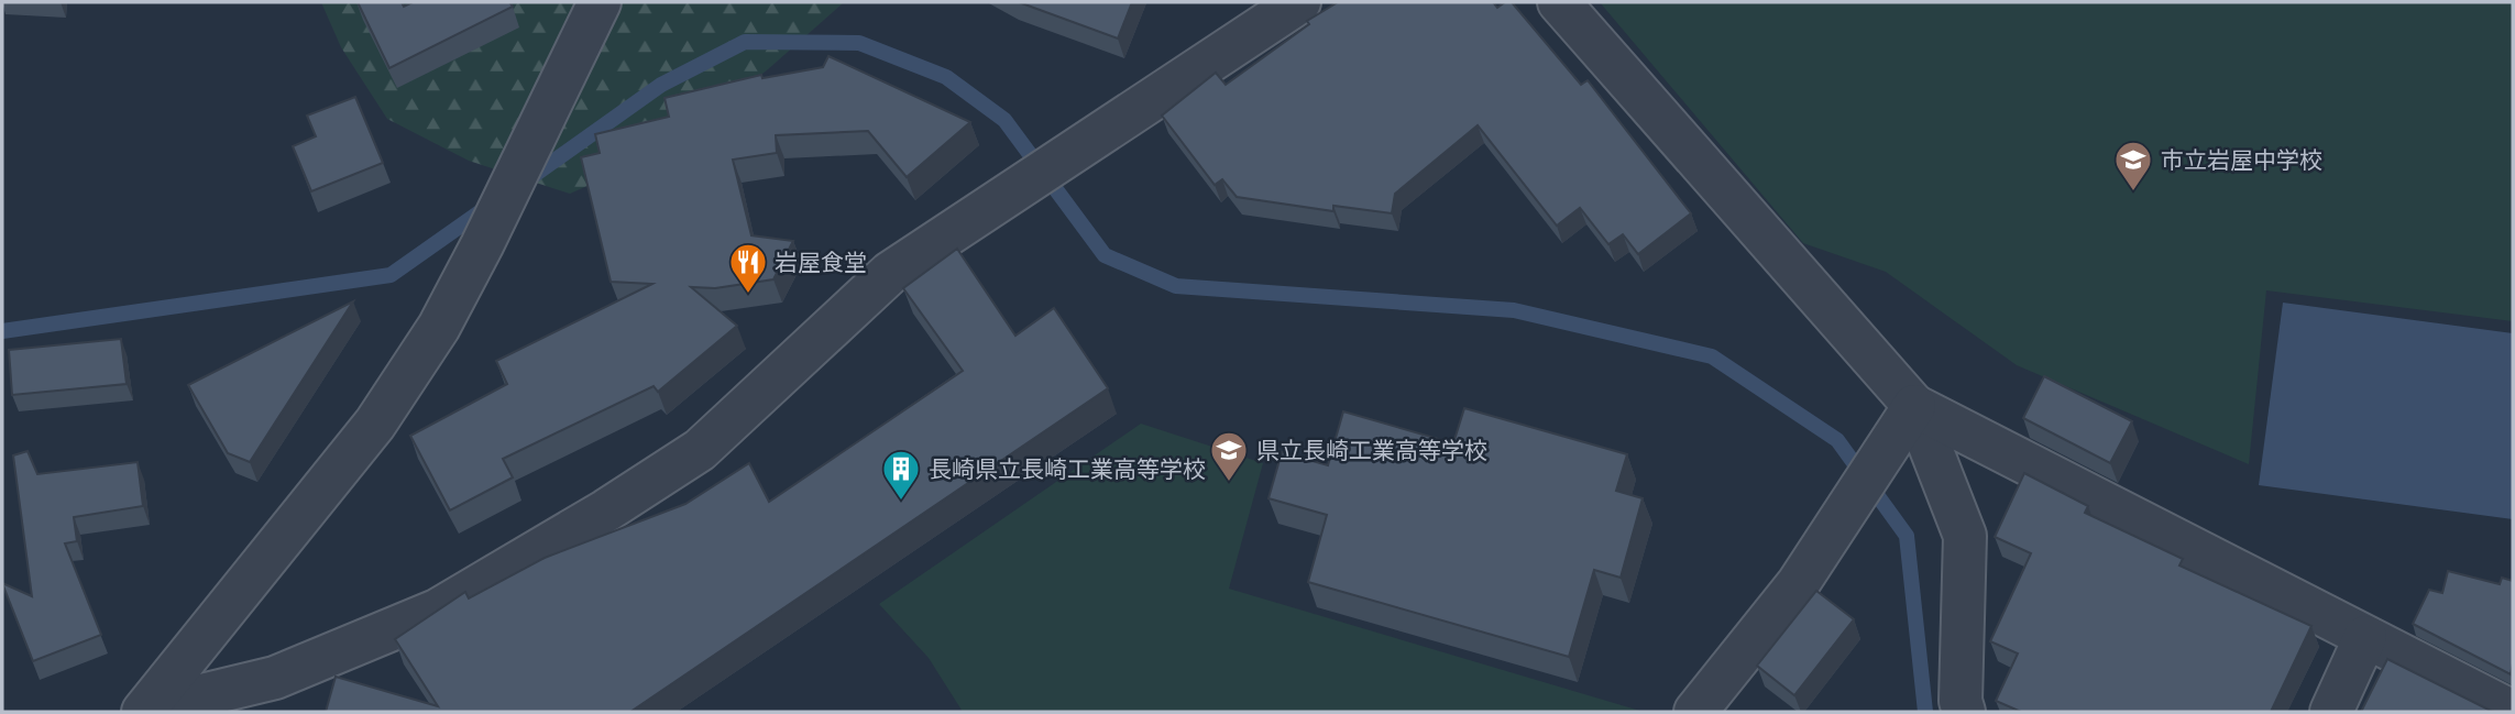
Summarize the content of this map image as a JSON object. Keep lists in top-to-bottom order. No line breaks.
{"places":{"school or university":["市立岩屋中学校","県立長崎工業高等学校"],"restaurant":["岩屋食堂"],"building":["長崎県立長崎工業高等学校"]}}
